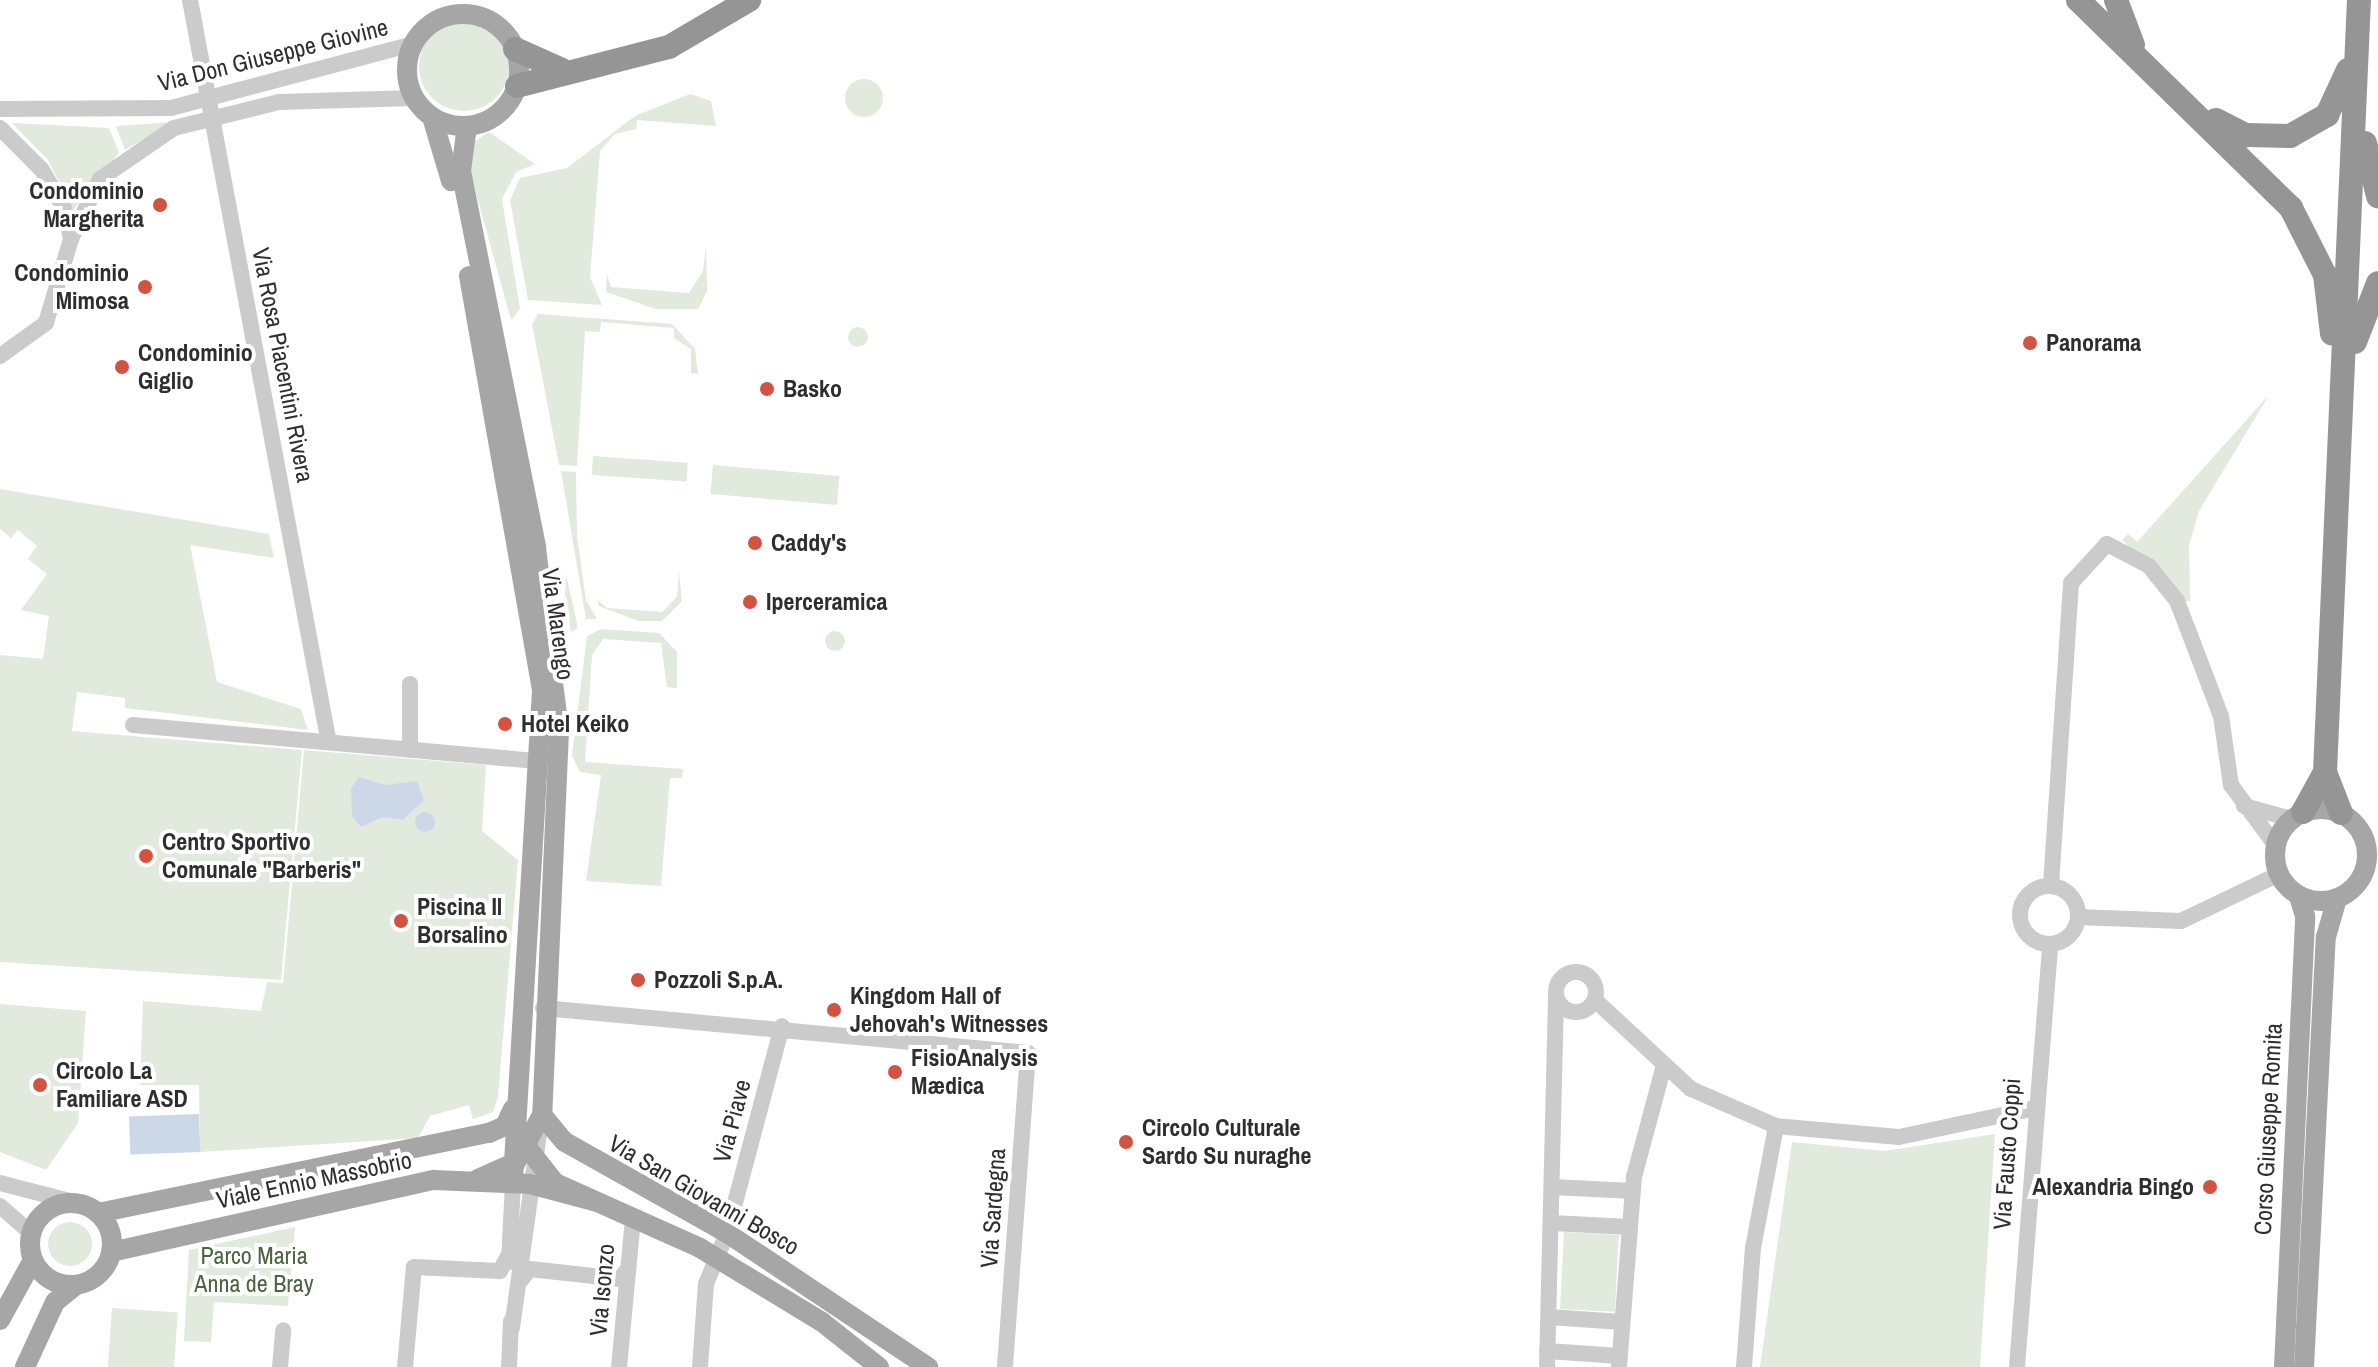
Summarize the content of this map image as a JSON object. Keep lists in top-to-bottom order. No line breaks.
{"streets":{"main road":["Via Marengo","Corso Giuseppe Romita","Viale Ennio Massobrio","Via San Giovanni Bosco"],"street":["Via Don Giuseppe Giovine","Via Rosa Piacentini Rivera","Via Piave","Via Fausto Coppi","Via Sardegna","Via Isonzo"]},"crossings":[["Via Don Giuseppe Giovine","Via Rosa Piacentini Rivera"],["Via Don Giuseppe Giovine","Via Marengo"],["Via Marengo","Viale Ennio Massobrio"],["Via Marengo","Via San Giovanni Bosco"],["Via Piave","Via San Giovanni Bosco"],["Via Piave","Via Sardegna"],["Viale Ennio Massobrio","Via San Giovanni Bosco"],["Via San Giovanni Bosco","Via Isonzo"]],"parks":["Parco Maria Anna de Bray"],"places":["Condominio Margherita","Condominio Mimosa","Panorama","Condominio Giglio","Basko","Caddy's","Iperceramica","Hotel Keiko","Centro Sportivo Comunale \"Barberis\"","Piscina Il Borsalino","Pozzoli S.p.A.","Kingdom Hall of Jehovah's Witnesses","FisioAnalysis Mædica","Circolo La Familiare ASD","Circolo Culturale Sardo Su nuraghe","Alexandria Bingo"]}
